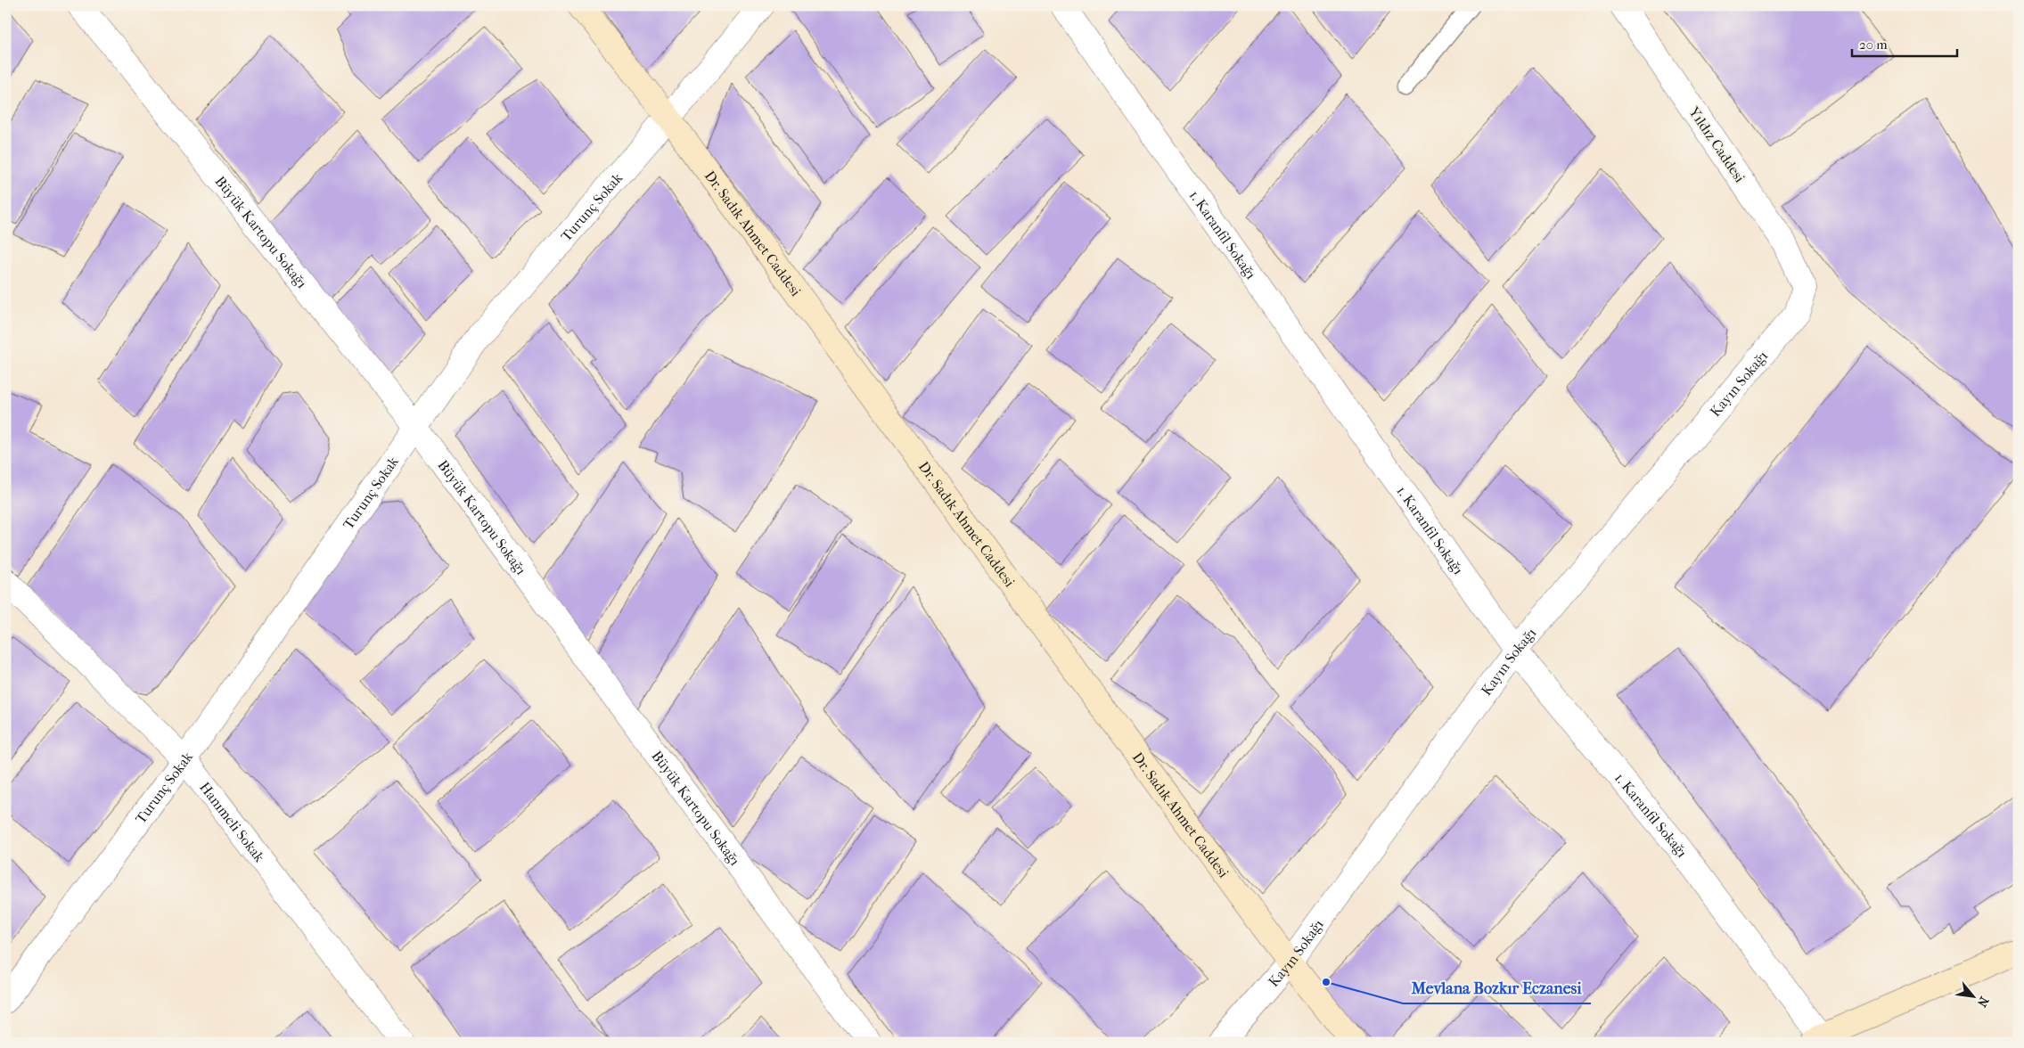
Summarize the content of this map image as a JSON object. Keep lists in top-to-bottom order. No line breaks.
{"streets":{"street":["Yıldız Caddesi","Turunç Sokak","Büyük Kartopu Sokağı","Dr. Sadık Ahmet Caddesi","1. Karanfil Sokağı","Kayın Sokağı","Hanımeli Sokak"]},"crossings":[["Yıldız Caddesi","Kayın Sokağı"],["Turunç Sokak","Büyük Kartopu Sokağı"],["Turunç Sokak","Dr. Sadık Ahmet Caddesi"],["Turunç Sokak","Hanımeli Sokak"],["Dr. Sadık Ahmet Caddesi","Kayın Sokağı"],["1. Karanfil Sokağı","Kayın Sokağı"]],"places":["Mevlana Bozkır Eczanesi"],"scale_bar":"20 m","north":"bottom right"}
